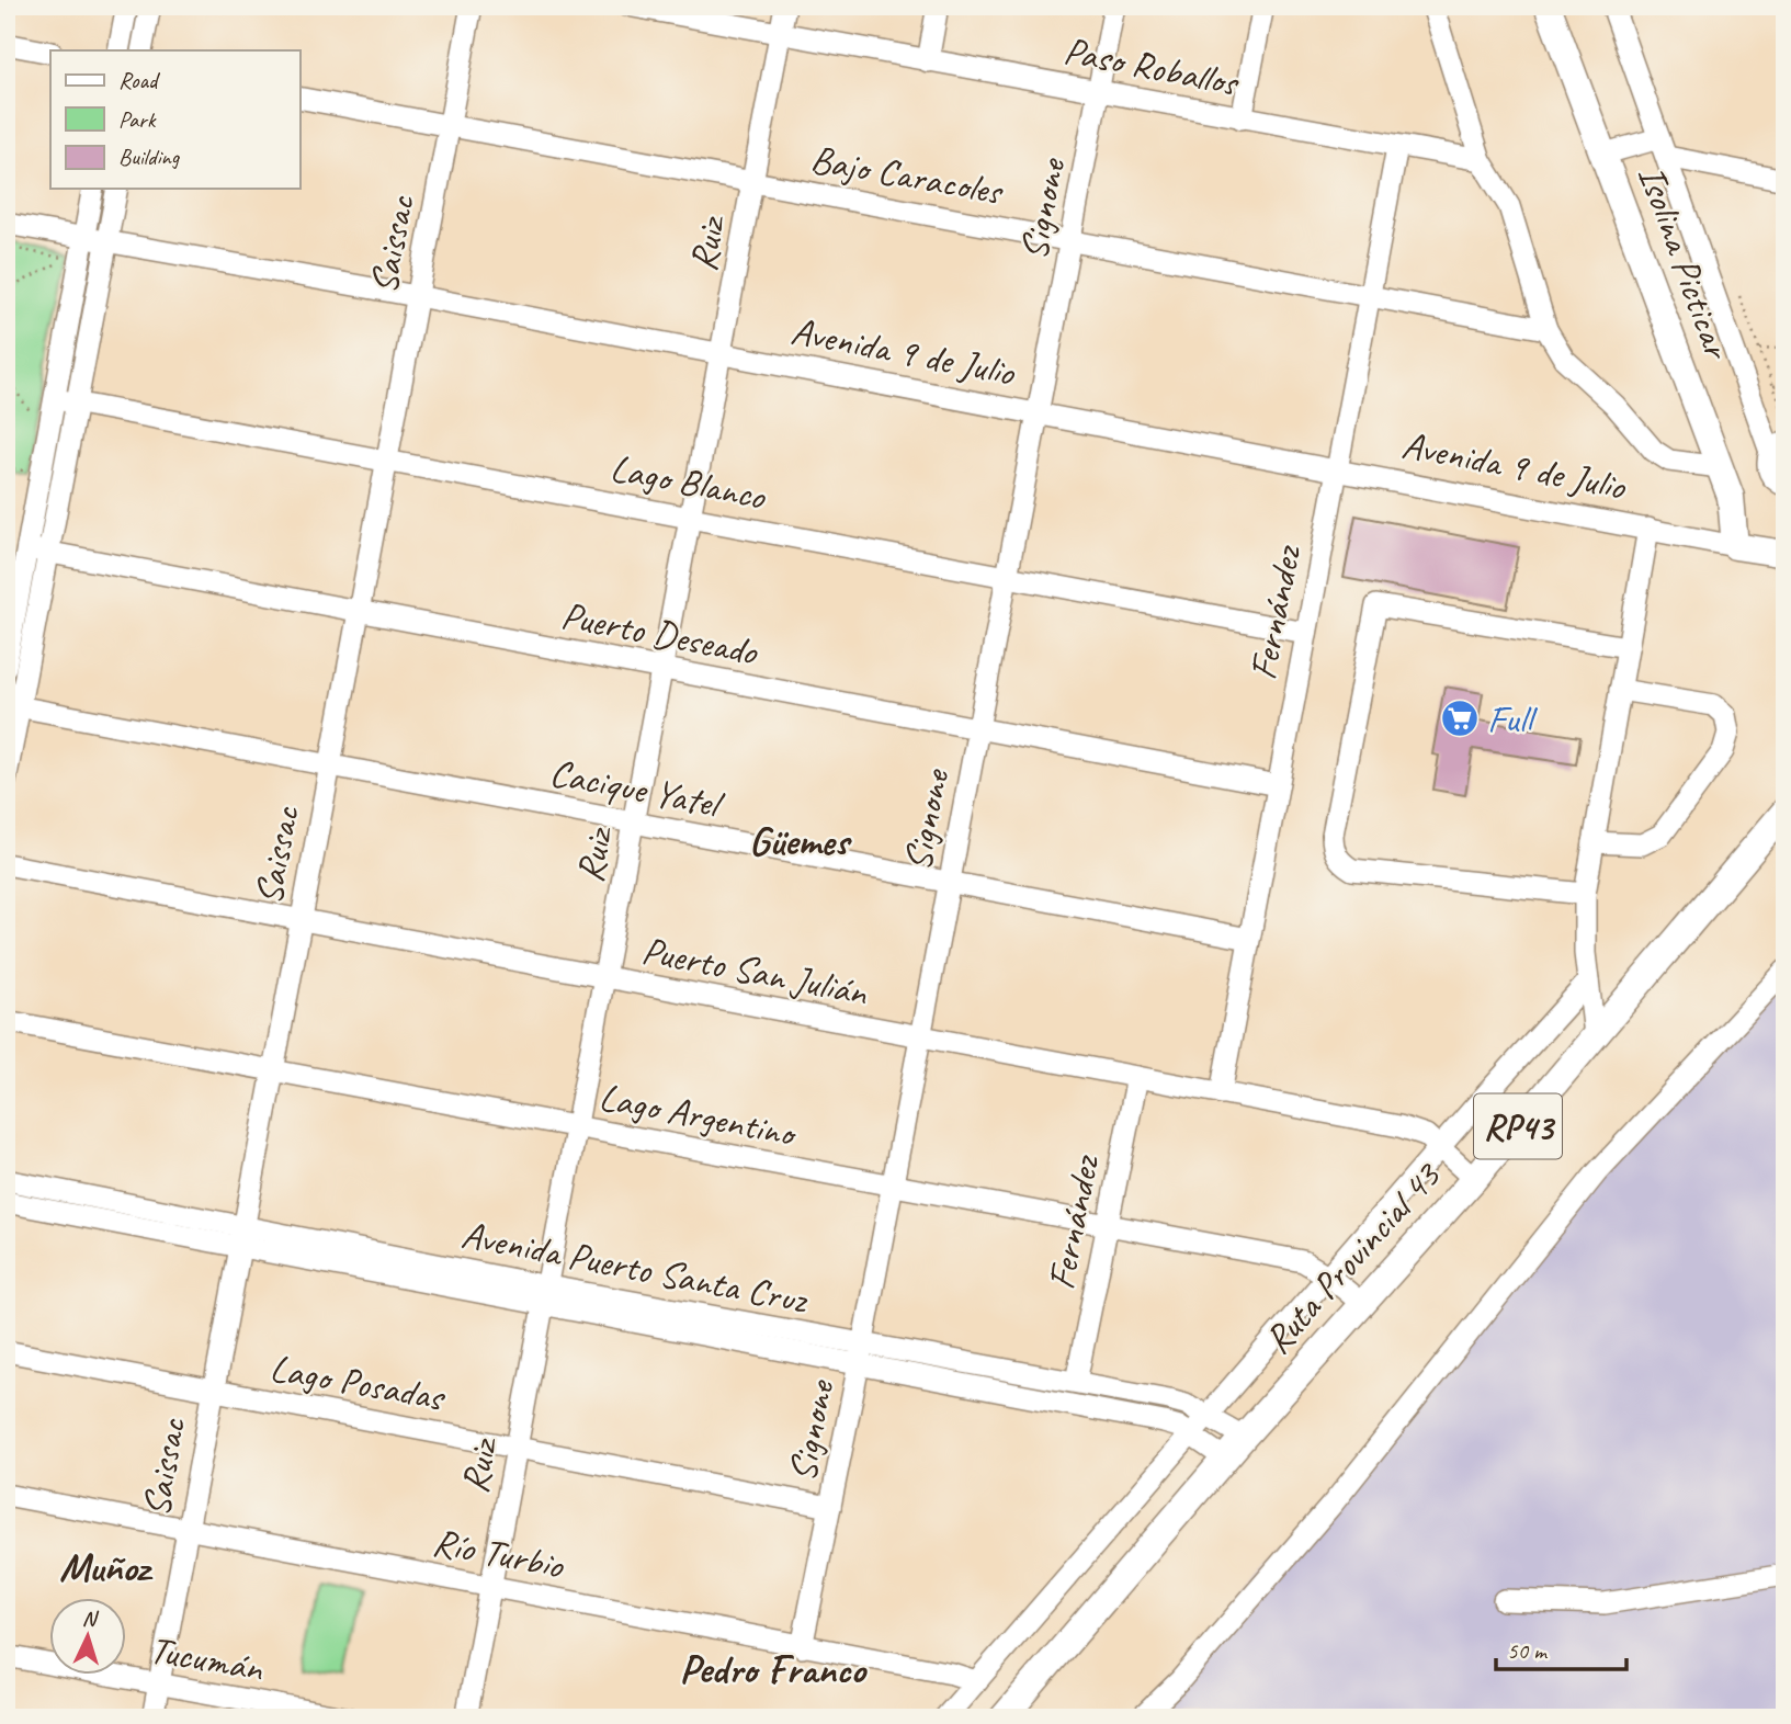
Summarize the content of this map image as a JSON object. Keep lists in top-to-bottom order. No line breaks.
{"streets":{"main road":["Isolina Picticar","Avenida 9 de Julio","RP43","Ruta Provincial 43"],"street":["Paso Roballos","Bajo Caracoles","Signone","Saissac","Ruiz","Lago Blanco","Fernández","Puerto Deseado","Cacique Yatel","Puerto San Julián","Lago Argentino","Avenida Puerto Santa Cruz","Lago Posadas","Río Turbio","Tucumán"]},"crossings":[["Paso Roballos","Signone"],["Paso Roballos","Ruiz"],["Paso Roballos","Fernández"],["Bajo Caracoles","Signone"],["Bajo Caracoles","Saissac"],["Bajo Caracoles","Ruiz"],["Bajo Caracoles","Fernández"],["Signone","Avenida 9 de Julio"],["Signone","Lago Blanco"],["Signone","Puerto Deseado"],["Signone","Cacique Yatel"],["Signone","Puerto San Julián"],["Signone","Lago Argentino"],["Signone","Avenida Puerto Santa Cruz"],["Signone","Lago Posadas"],["Signone","Río Turbio"],["Saissac","Avenida 9 de Julio"],["Saissac","Lago Blanco"],["Saissac","Puerto Deseado"],["Saissac","Cacique Yatel"],["Saissac","Puerto San Julián"],["Saissac","Lago Argentino"],["Saissac","Avenida Puerto Santa Cruz"],["Saissac","Lago Posadas"],["Saissac","Río Turbio"],["Saissac","Tucumán"],["Ruiz","Avenida 9 de Julio"],["Ruiz","Lago Blanco"],["Ruiz","Puerto Deseado"],["Ruiz","Cacique Yatel"],["Ruiz","Puerto San Julián"],["Ruiz","Lago Argentino"],["Ruiz","Avenida Puerto Santa Cruz"],["Ruiz","Lago Posadas"],["Ruiz","Río Turbio"],["Isolina Picticar","Avenida 9 de Julio"],["Avenida 9 de Julio","Fernández"],["Lago Blanco","Fernández"],["Fernández","Puerto Deseado"],["Fernández","Cacique Yatel"],["Fernández","Puerto San Julián"],["Fernández","Lago Argentino"],["Fernández","Avenida Puerto Santa Cruz"],["Puerto San Julián","Ruta Provincial 43"],["Lago Argentino","Ruta Provincial 43"],["Ruta Provincial 43","Avenida Puerto Santa Cruz"]],"districts":["Güemes","Muñoz","Pedro Franco"],"places":{"supermarket":["Full"]},"legend":["Road","Park","Building"],"scale_bar":"50 m","north":"top"}
